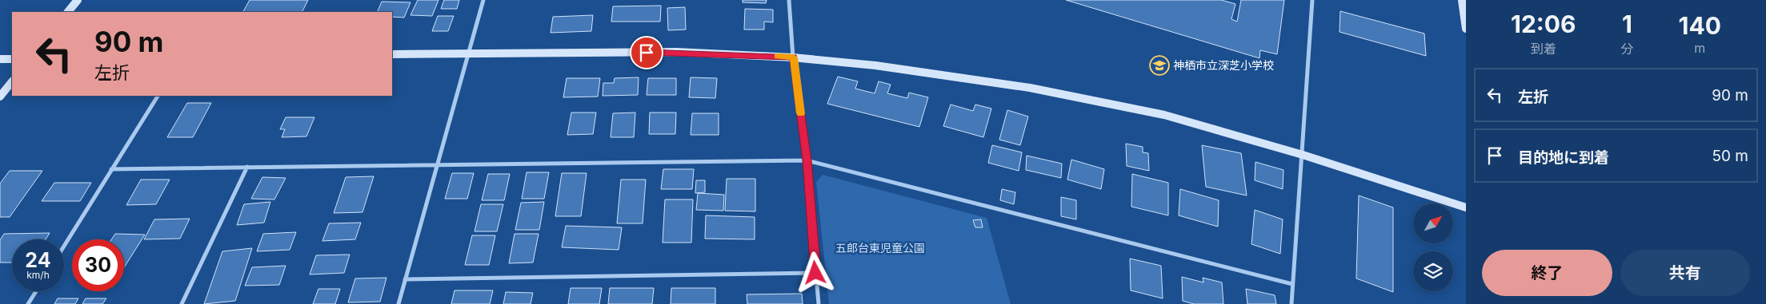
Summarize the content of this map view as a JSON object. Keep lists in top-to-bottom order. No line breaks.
{"parks":["五郎台東児童公園"],"places":{"school or university":["神栖市立深芝小学校"]},"north":"top right","page":{"eta":["12:06","到着","1","分","140","m"],"turn":["90 m","左折"],"list":[{"name":"左折","value":"90 m"},{"name":"目的地に到着","value":"50 m"}],"speed":"24 km/h","limit":"30","buttons":["終了","共有"]}}
